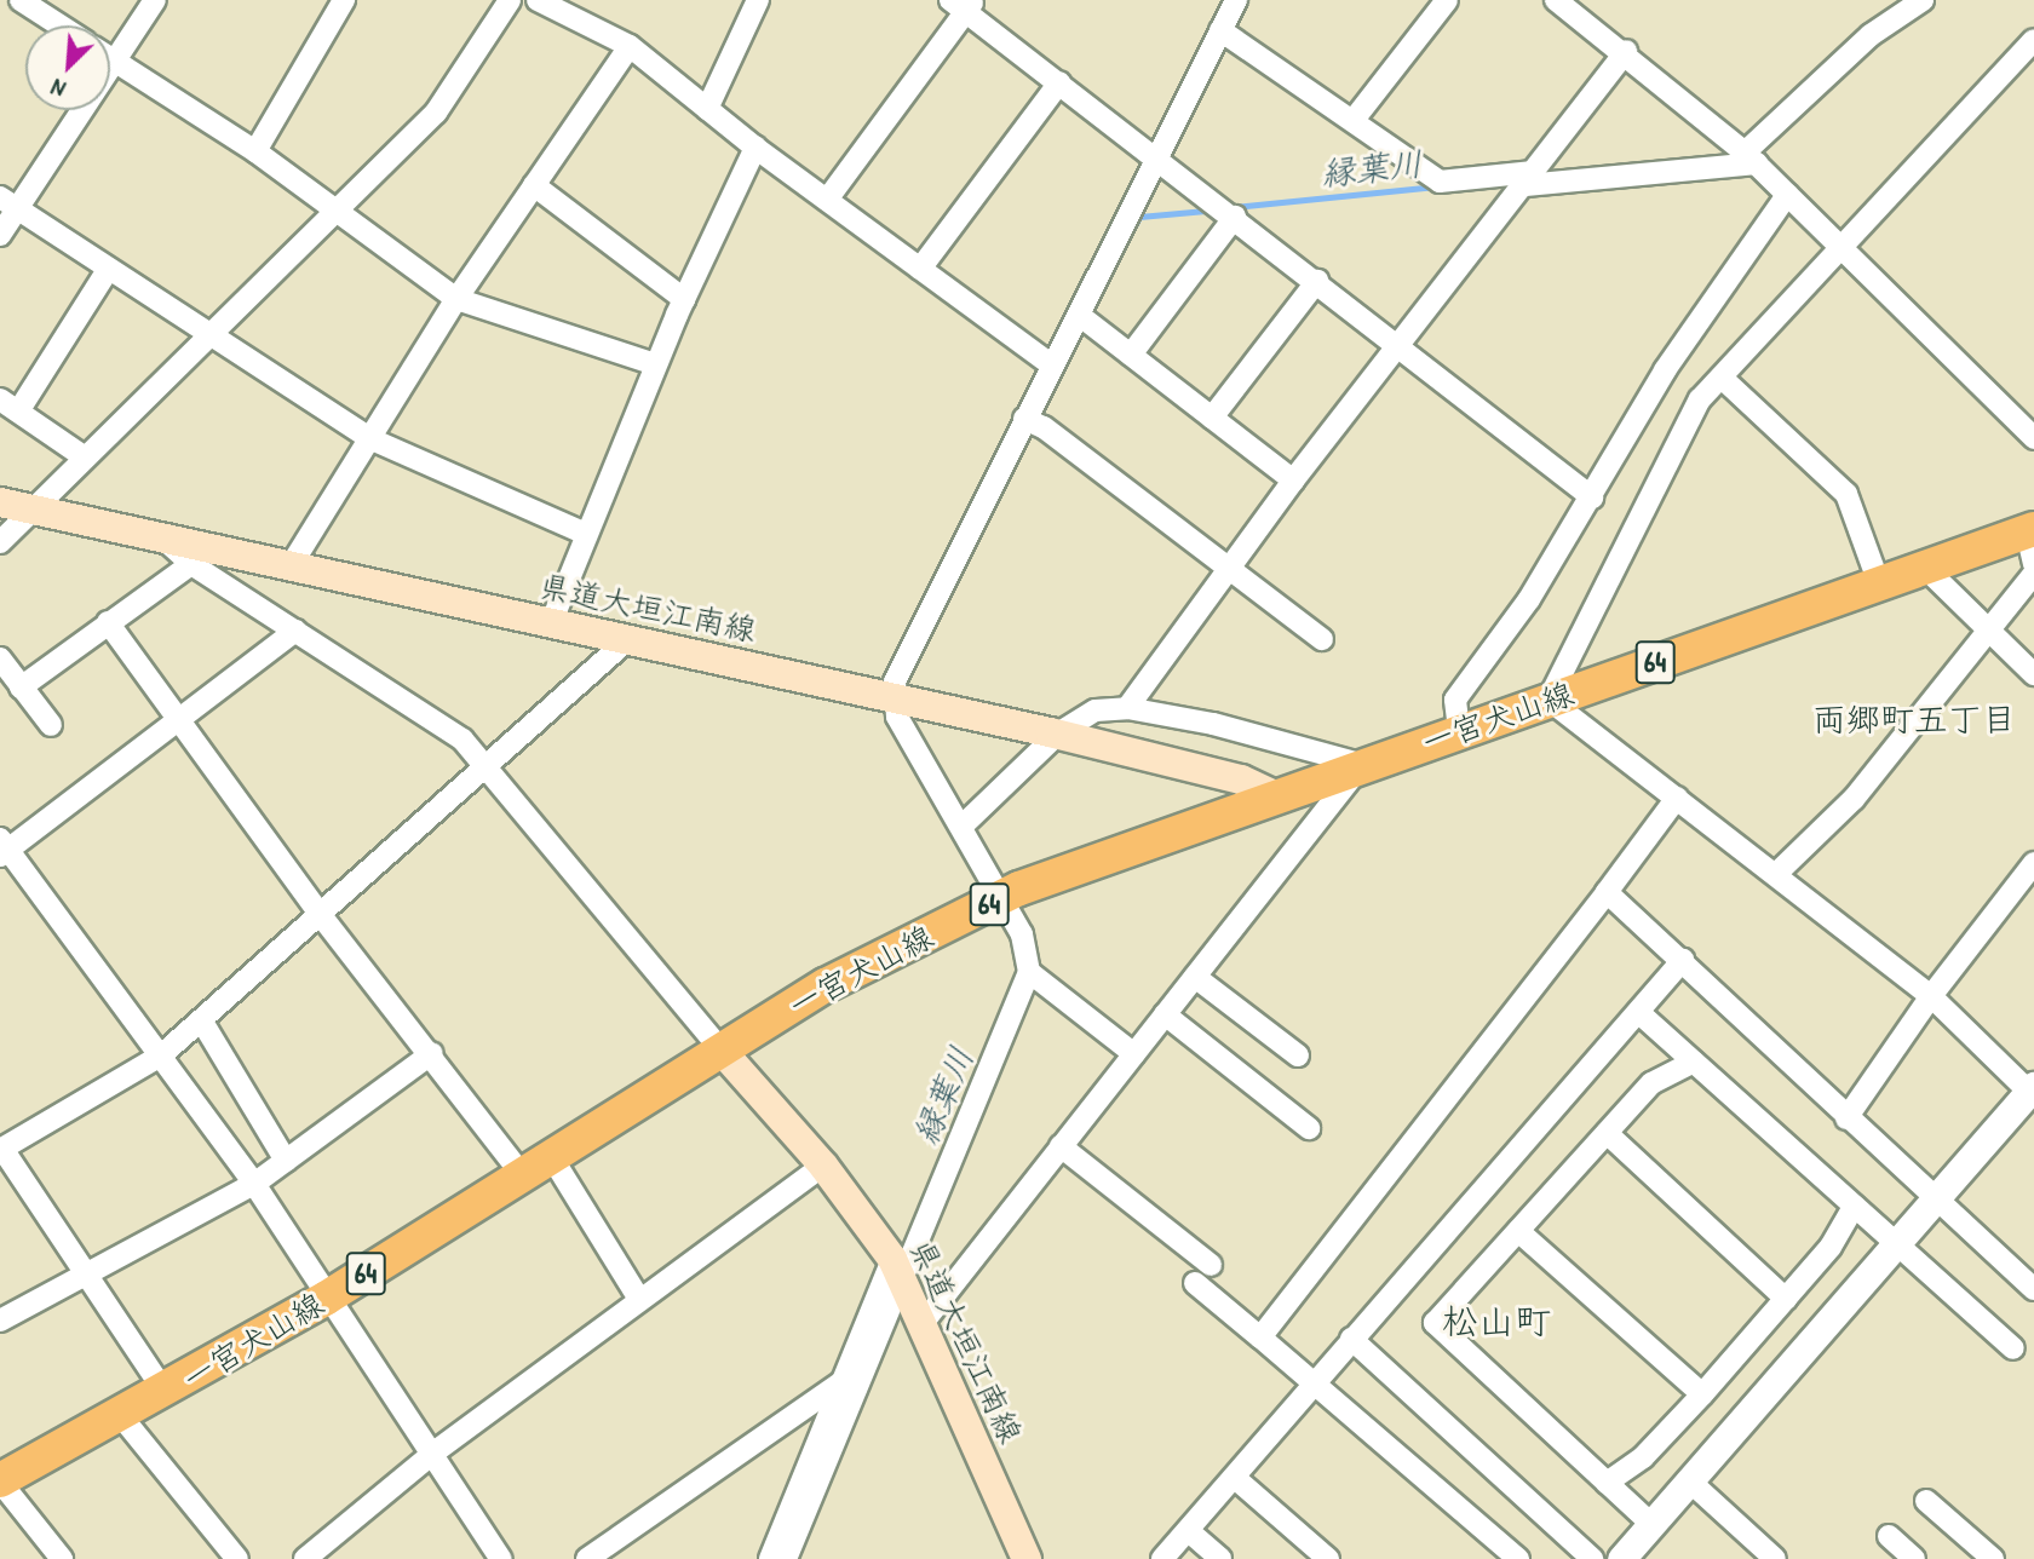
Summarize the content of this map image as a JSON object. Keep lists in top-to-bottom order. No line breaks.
{"streets":{"main road":["県道大垣江南線","64","一宮犬山線"]},"crossings":[["県道大垣江南線","一宮犬山線"]],"districts":["両郷町五丁目","松山町"],"water":["縁葉川"],"north":"bottom left"}
